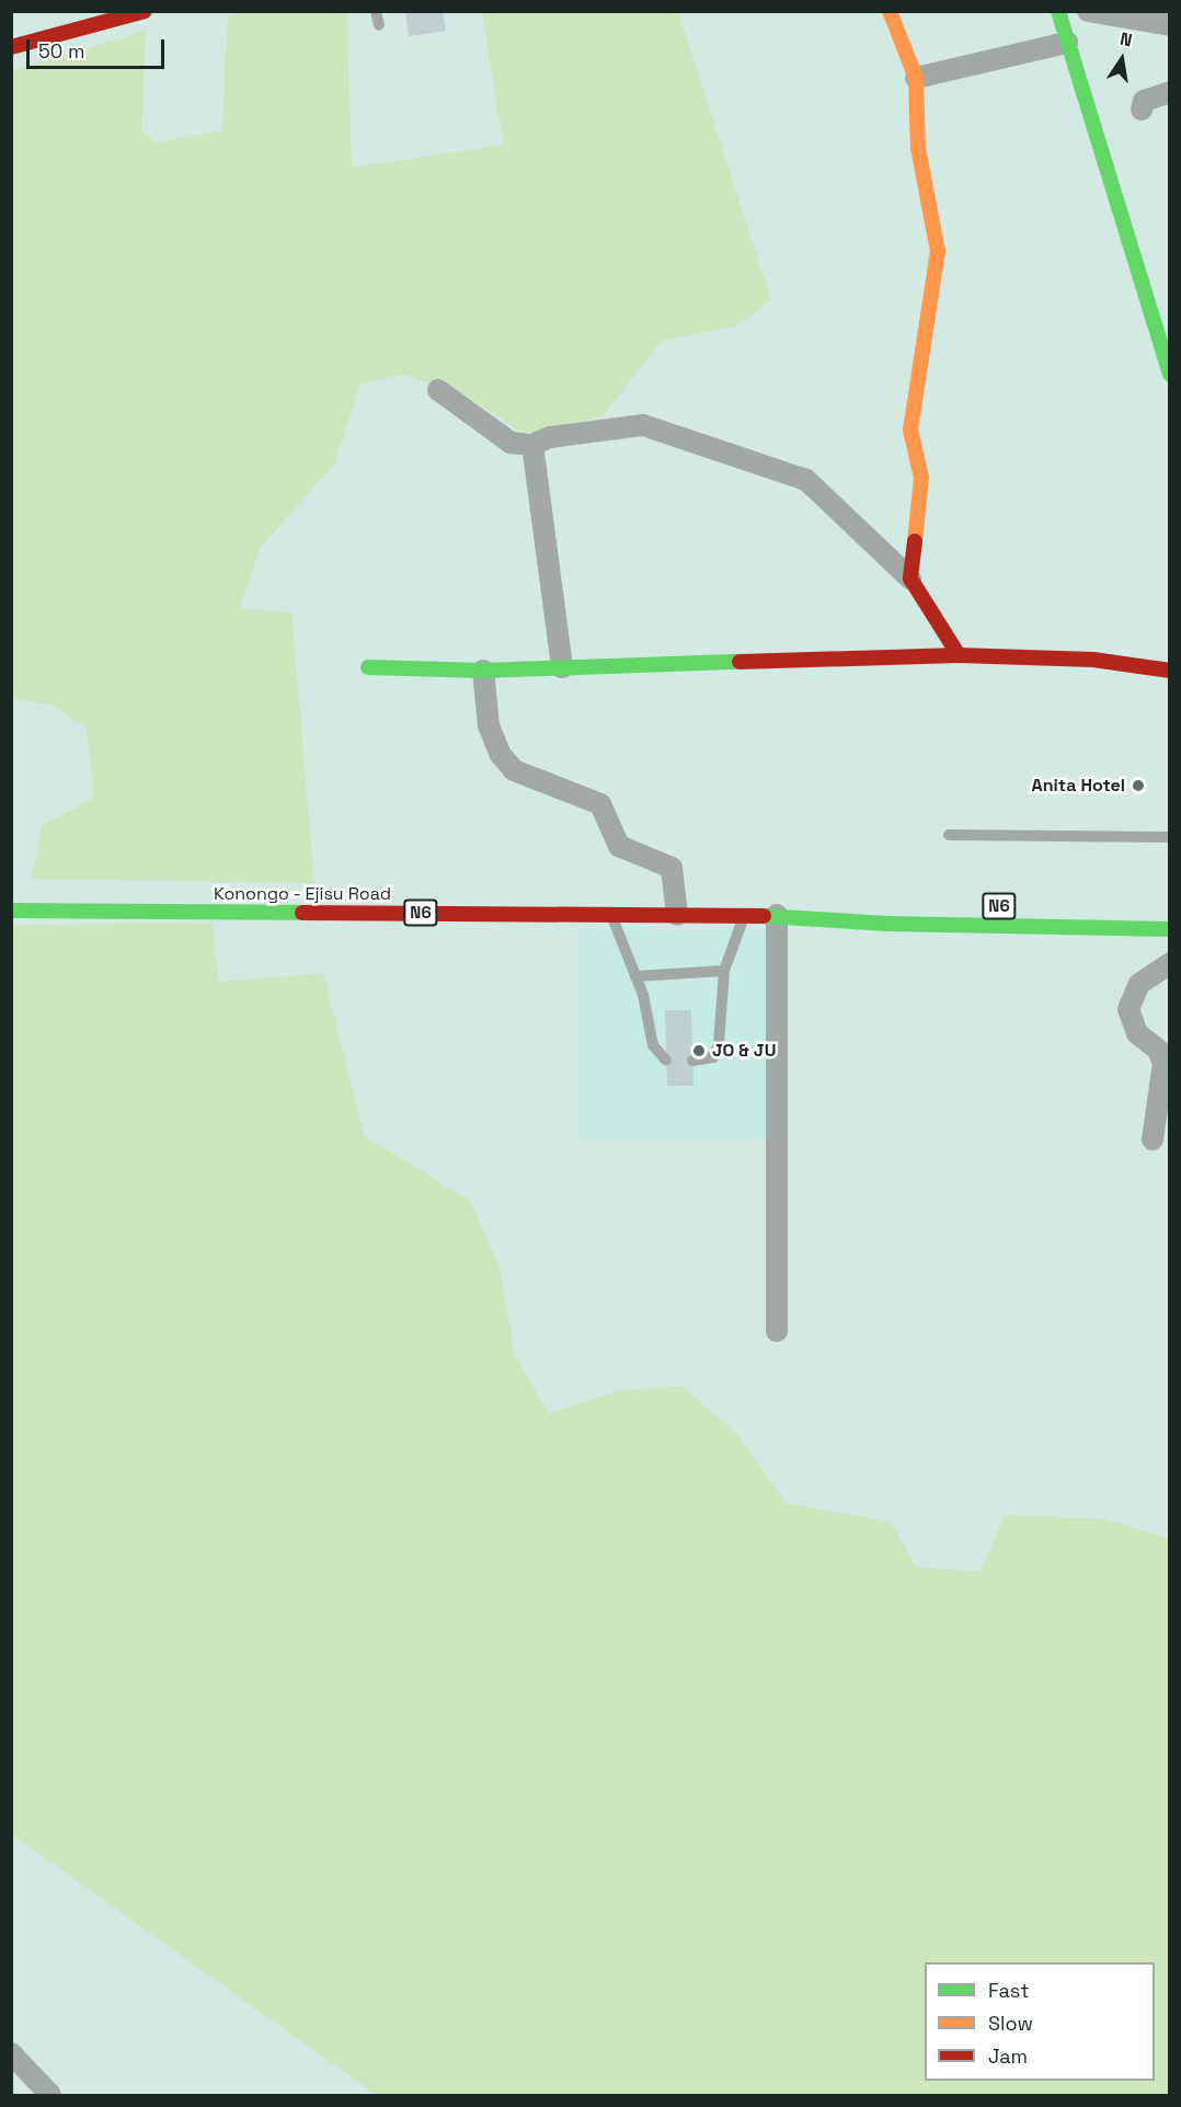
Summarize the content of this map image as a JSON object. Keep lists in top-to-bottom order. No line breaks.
{"streets":{"main road":["Konongo - Ejisu Road","N6"]},"places":["Anita Hotel","JO & JU"],"legend":["Fast","Slow","Jam"],"scale_bar":"50 m","north":"top"}
